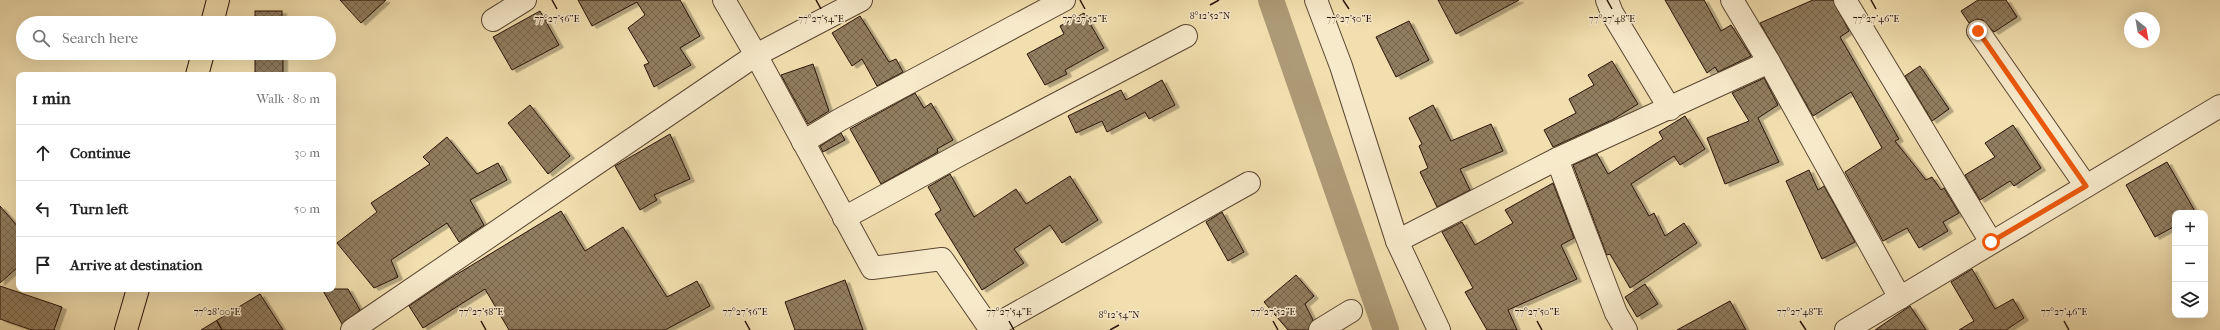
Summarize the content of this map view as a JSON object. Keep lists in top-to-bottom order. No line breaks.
{"north":"bottom right","page":{"search":"Search here","heading":["1 min","Walk · 80 m"],"list":[["Continue","30 m"],["Turn left","50 m"],"Arrive at destination"],"map_buttons":["+","−"]},"coordinates":["8°12'52\"N","77°27'56\"E","77°27'54\"E","77°27'48\"E","77°27'46\"E","77°27'52\"E","77°27'50\"E","77°28'00\"E","77°27'58\"E","8°12'54\"N"]}
